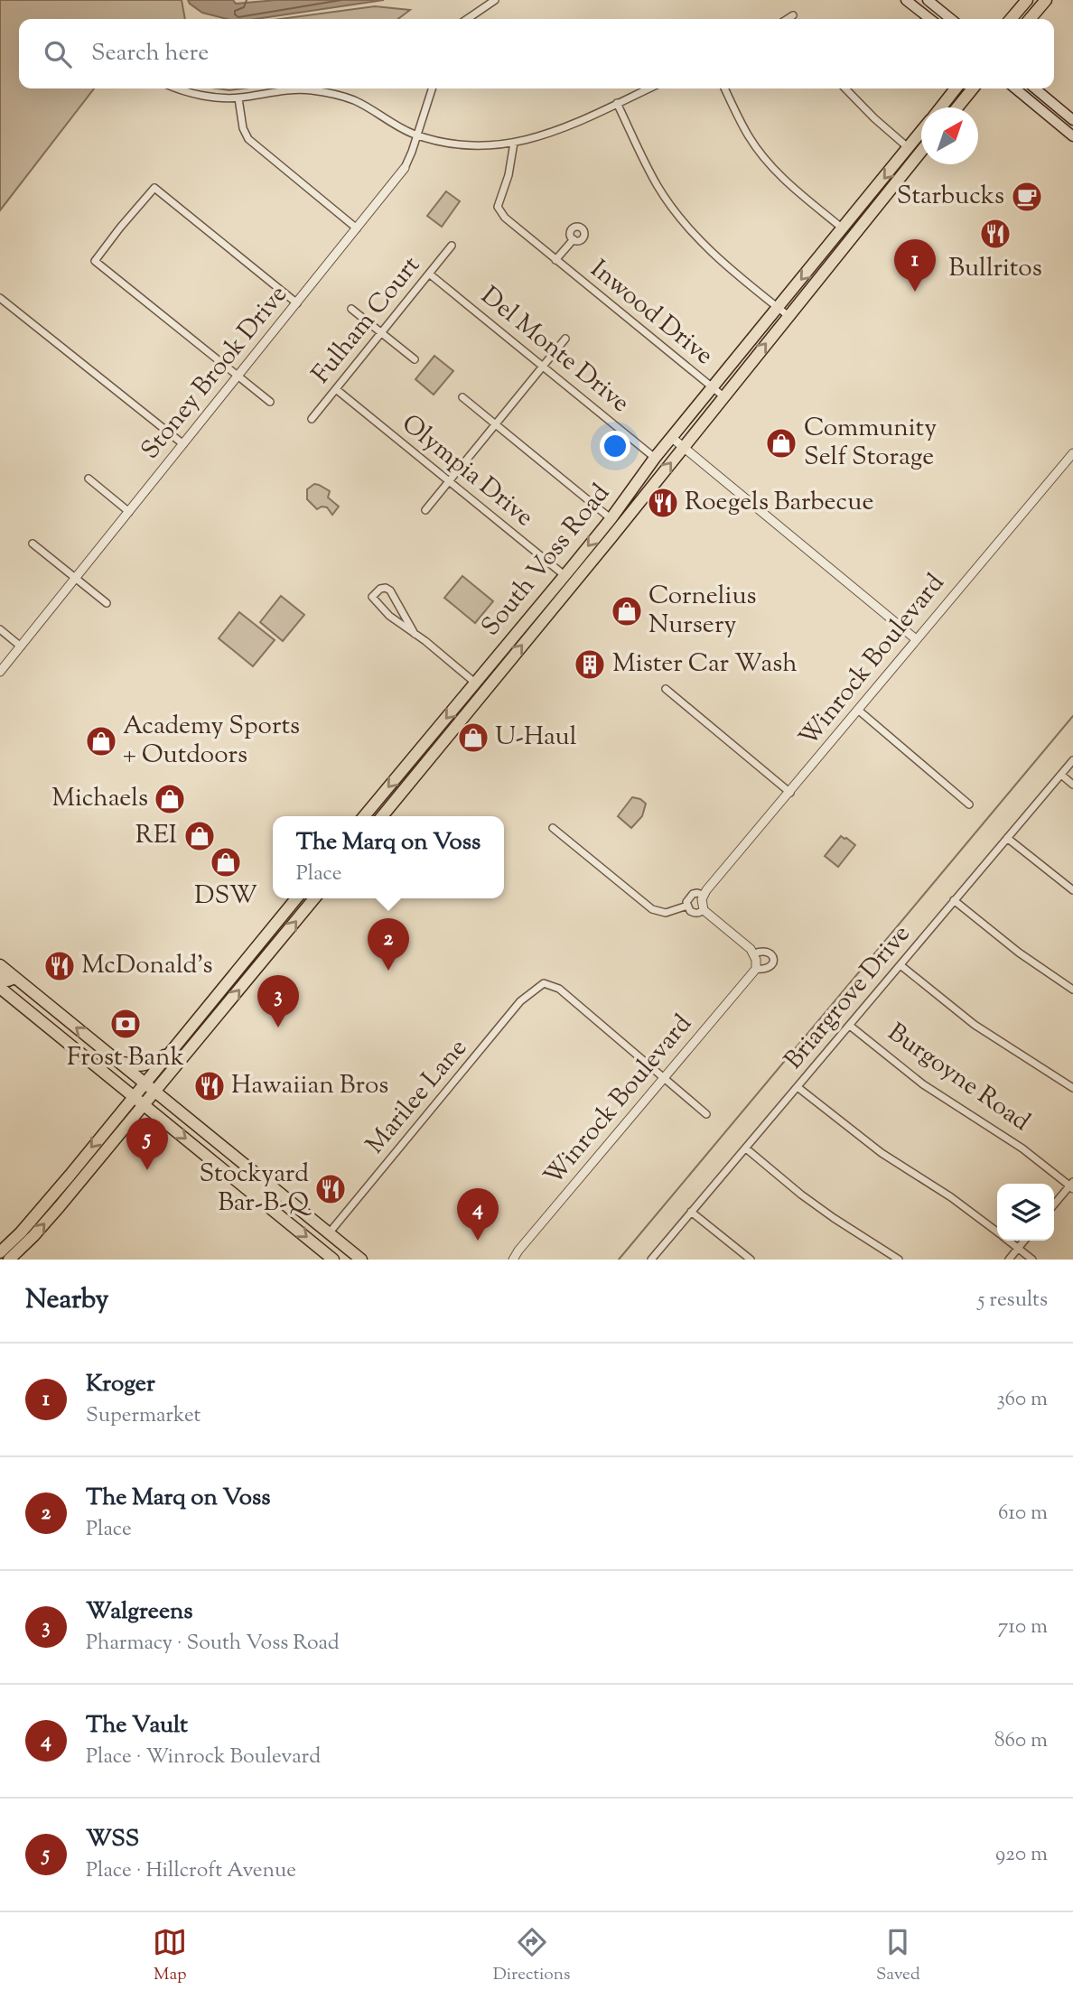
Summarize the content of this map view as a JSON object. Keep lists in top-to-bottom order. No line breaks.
{"streets":{"main road":["South Voss Road"],"street":["Inwood Drive","Fulham Court","Del Monte Drive","Stoney Brook Drive","Olympia Drive","Winrock Boulevard","Briargrove Drive","Burgoyne Road","Marilee Lane"]},"crossings":[["Inwood Drive","South Voss Road"],["Fulham Court","Del Monte Drive"],["Fulham Court","Olympia Drive"],["Del Monte Drive","South Voss Road"],["Olympia Drive","South Voss Road"],["Winrock Boulevard","Marilee Lane"],["Briargrove Drive","Burgoyne Road"]],"places":{"cafe":["Starbucks"],"restaurant":["Bullritos","Roegels Barbecue","McDonald's","Hawaiian Bros","Stockyard Bar-B-Q"],"shop":["Community Self Storage","Cornelius Nursery","U-Haul","Academy Sports + Outdoors","Michaels","REI","DSW"],"building":["Mister Car Wash"],"bank":["Frost Bank"]},"north":"top right","page":{"search":"Search here","pins":["1","2","3","5","4"],"popup":["The Marq on Voss","Place"],"heading":["Nearby","5 results"],"list":[{"mark":"1","name":"Kroger","note":"Supermarket","value":"360 m"},{"mark":"2","name":"The Marq on Voss","note":"Place","value":"610 m"},{"mark":"3","name":"Walgreens","note":"Pharmacy · South Voss Road","value":"710 m"},{"mark":"4","name":"The Vault","note":"Place · Winrock Boulevard","value":"860 m"},{"mark":"5","name":"WSS","note":"Place · Hillcroft Avenue","value":"920 m"}],"nav":["Map","Directions","Saved"]}}
